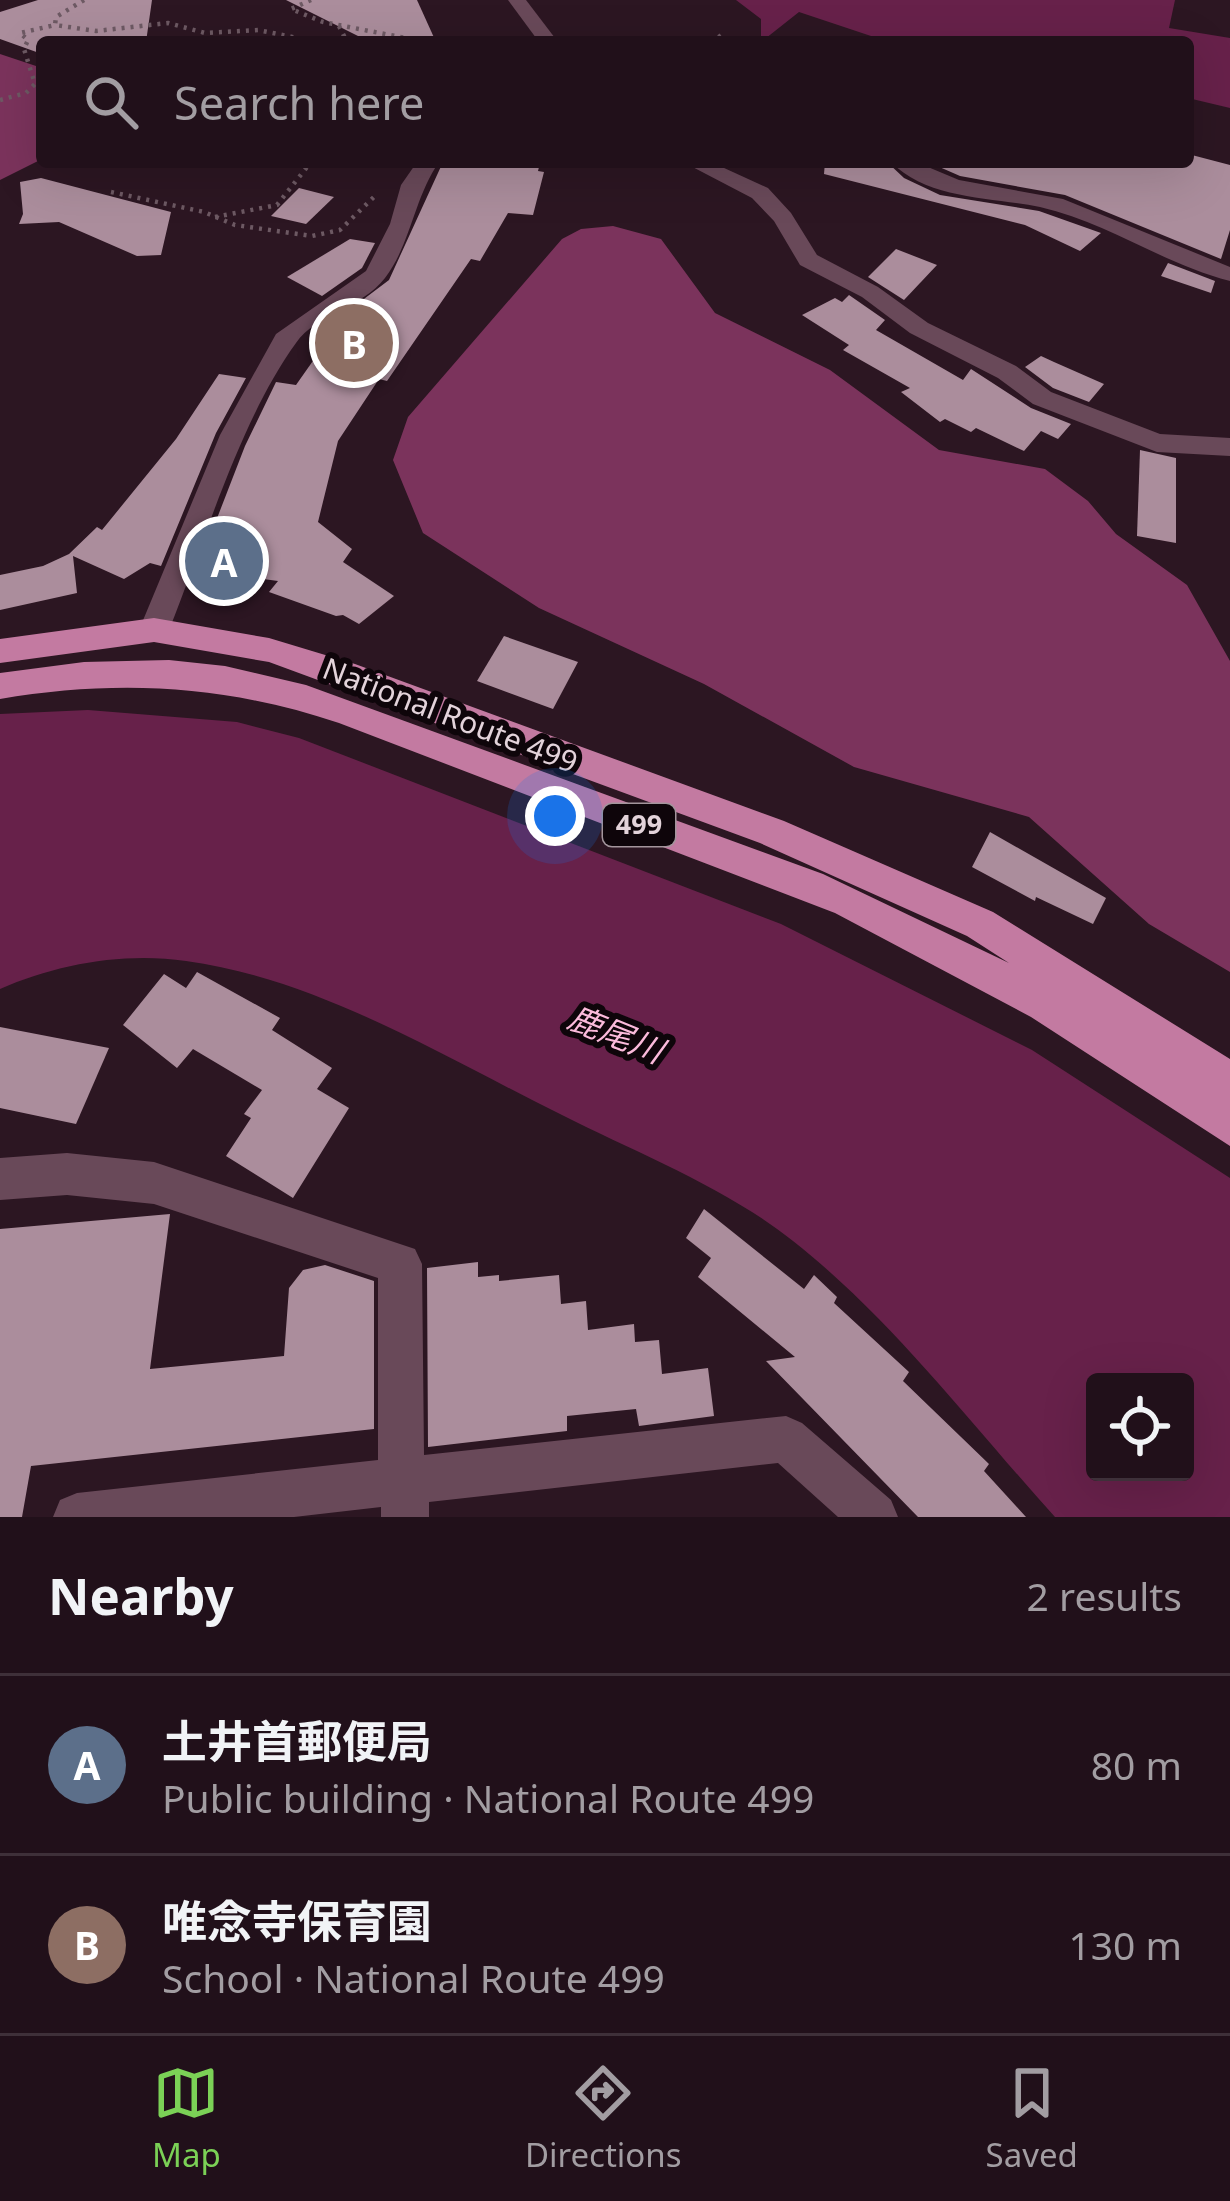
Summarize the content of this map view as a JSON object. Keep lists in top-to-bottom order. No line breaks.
{"streets":{"highway":["National Route 499","499"]},"water":["鹿尾川"],"page":{"search":"Search here","pins":["B","A"],"heading":["Nearby","2 results"],"list":[{"mark":"A","name":"土井首郵便局","note":"Public building · National Route 499","value":"80 m"},{"mark":"B","name":"唯念寺保育園","note":"School · National Route 499","value":"130 m"}],"nav":["Map","Directions","Saved"]}}
